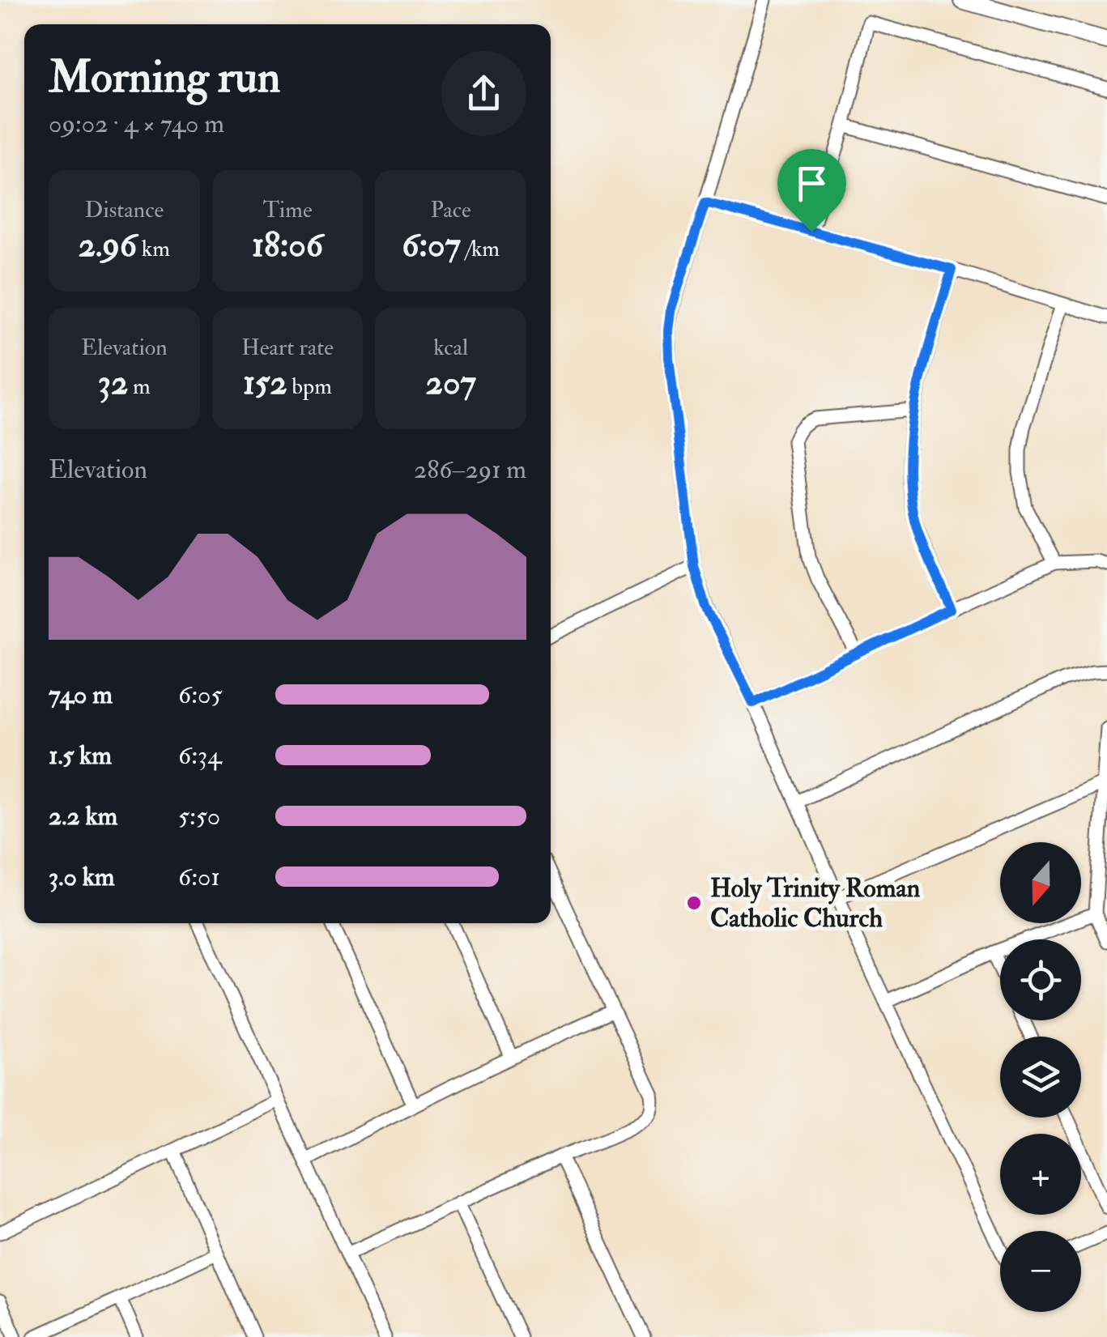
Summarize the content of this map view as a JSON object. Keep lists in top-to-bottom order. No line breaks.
{"places":["Holy Trinity Roman Catholic Church"],"north":"bottom","page":{"heading":["Morning run","09:02 · 4 × 740 m"],"stats":[["Distance","2.96 km"],["Time","18:06"],["Pace","6:07 /km"],["Elevation","32 m"],["Heart rate","152 bpm"],["kcal","207"]],"chart":["Elevation","286–291 m"],"list":[{"name":"740 m","note":"6:05"},{"name":"1.5 km","note":"6:34"},{"name":"2.2 km","note":"5:50"},{"name":"3.0 km","note":"6:01"}],"map_buttons":["+","−"]}}
